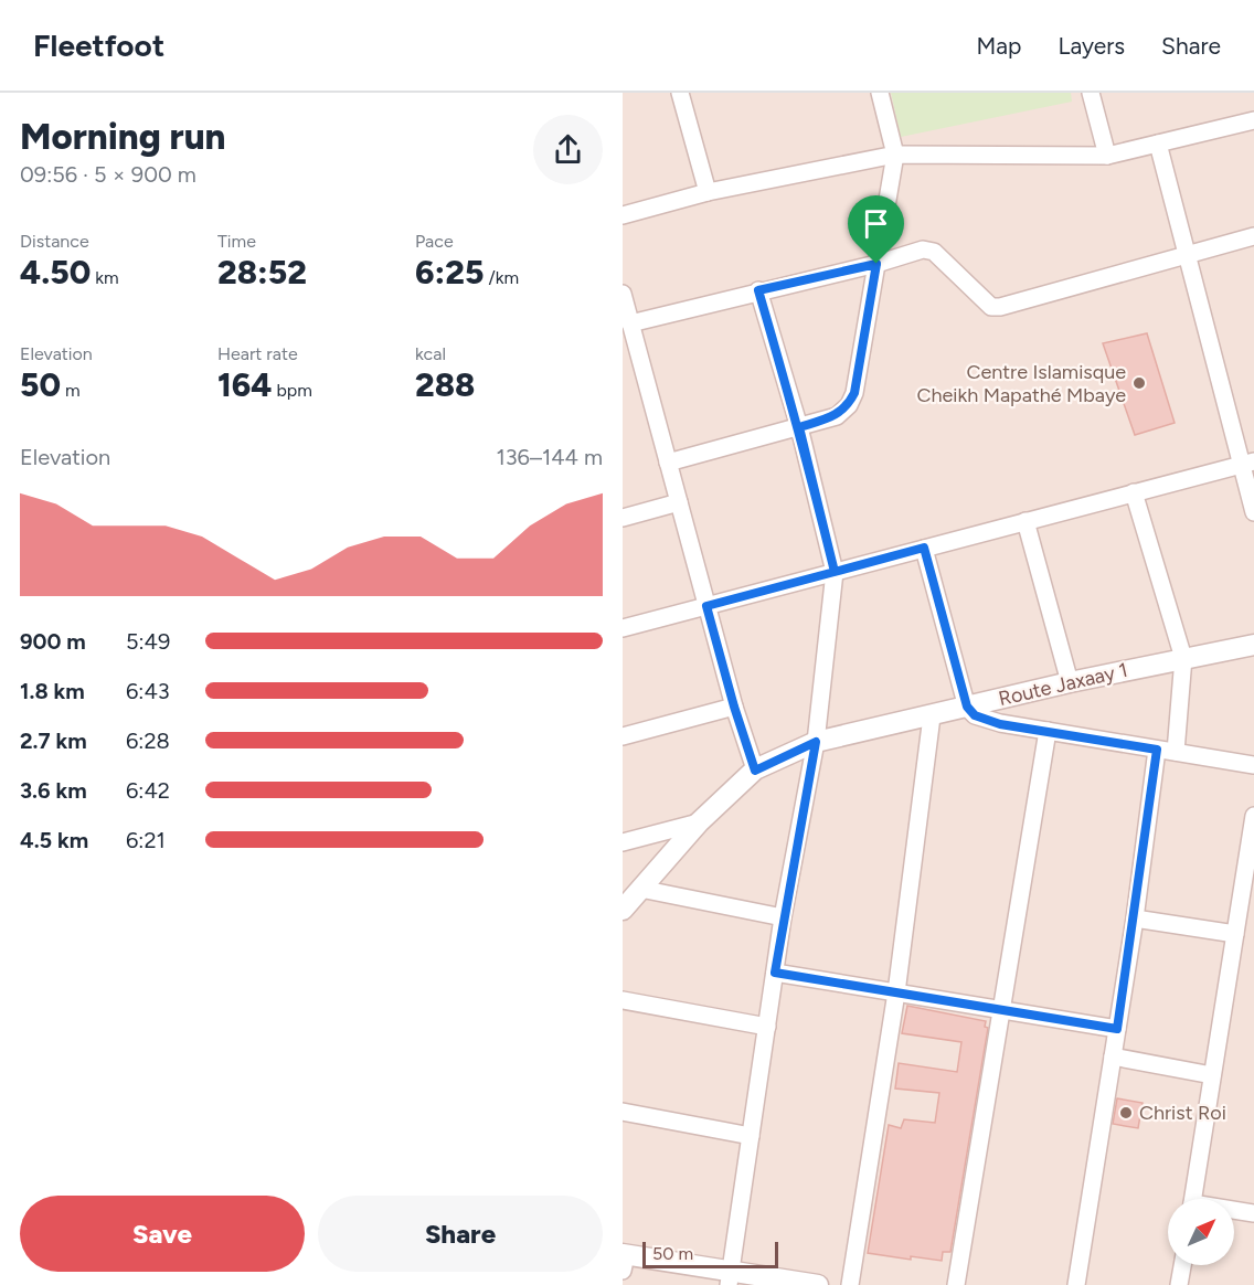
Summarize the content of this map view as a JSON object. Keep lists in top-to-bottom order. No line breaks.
{"streets":{"street":["Route Jaxaay 1"]},"places":["Centre Islamisque Cheikh Mapathé Mbaye","Christ Roi"],"scale_bar":"50 m","north":"top right","page":{"header":"Fleetfoot","nav":["Map","Layers","Share"],"heading":["Morning run","09:56 · 5 × 900 m"],"stats":[["Distance","4.50 km"],["Time","28:52"],["Pace","6:25 /km"],["Elevation","50 m"],["Heart rate","164 bpm"],["kcal","288"]],"chart":["Elevation","136–144 m"],"list":[{"name":"900 m","note":"5:49"},{"name":"1.8 km","note":"6:43"},{"name":"2.7 km","note":"6:28"},{"name":"3.6 km","note":"6:42"},{"name":"4.5 km","note":"6:21"}],"buttons":["Save","Share"],"scale":"50 m"}}
